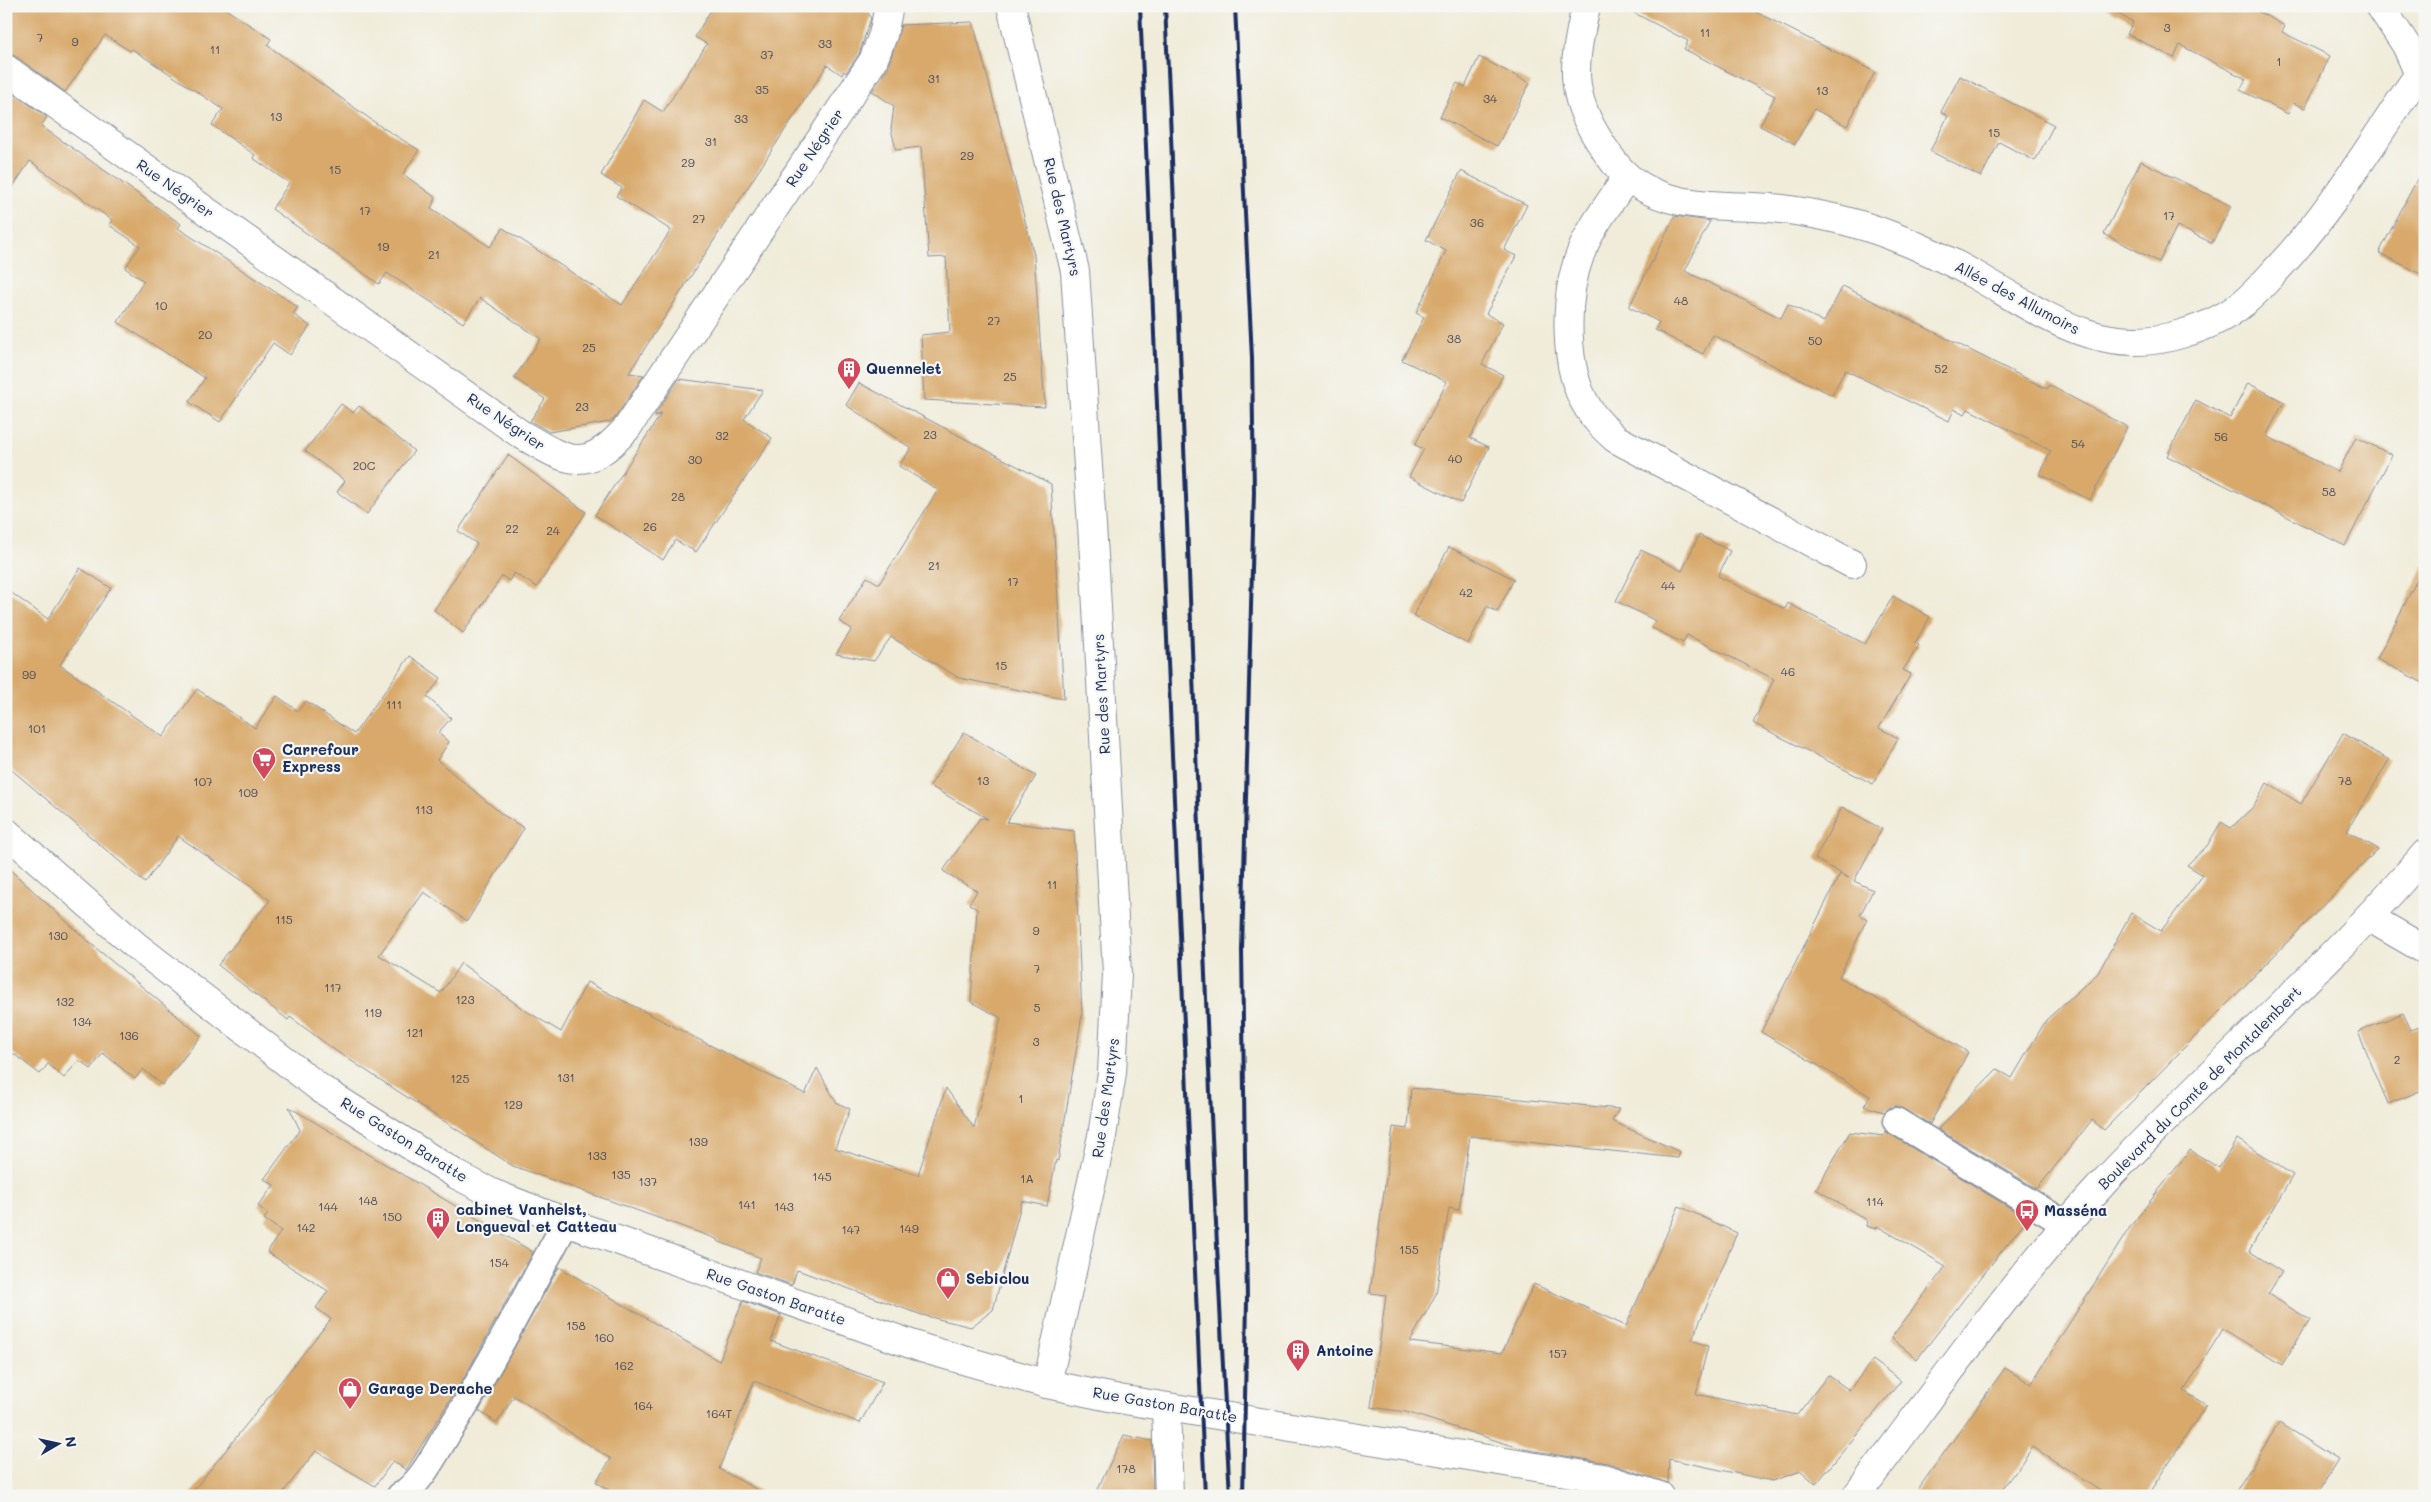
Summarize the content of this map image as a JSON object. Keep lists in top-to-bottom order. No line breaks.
{"streets":{"street":["Rue Négrier","Rue des Martyrs","Allée des Allumoirs","Boulevard du Comte de Montalembert","Rue Gaston Baratte"]},"crossings":[["Rue des Martyrs","Rue Gaston Baratte"]],"places":{"building":["Quennelet","cabinet Vanhelst, Longueval et Catteau","Antoine"],"supermarket":["Carrefour Express"],"bus stop":["Masséna"],"shop":["Sebiclou","Garage Derache"]},"house_numbers":["3","11","7","9","33","11","37","1","31","35","13","34","13","33","15","31","29","29","15","17","17","27","36","19","21","48","10","27","20","38","50","25","52","25","23","23","32","56","54","40","30","20C","58","28","26","22","24","21","17","44","42","15","46","99","111","101","13","78","107","109","113","11","115","9","130","7","117","123","132","5","119","134","121","136","3","2","131","125","1","129","139","133","135","145","1A","137","148","114","141","144","143","150","142","149","147","155","154","158","160","157","162","164","164T","178"],"north":"right"}
